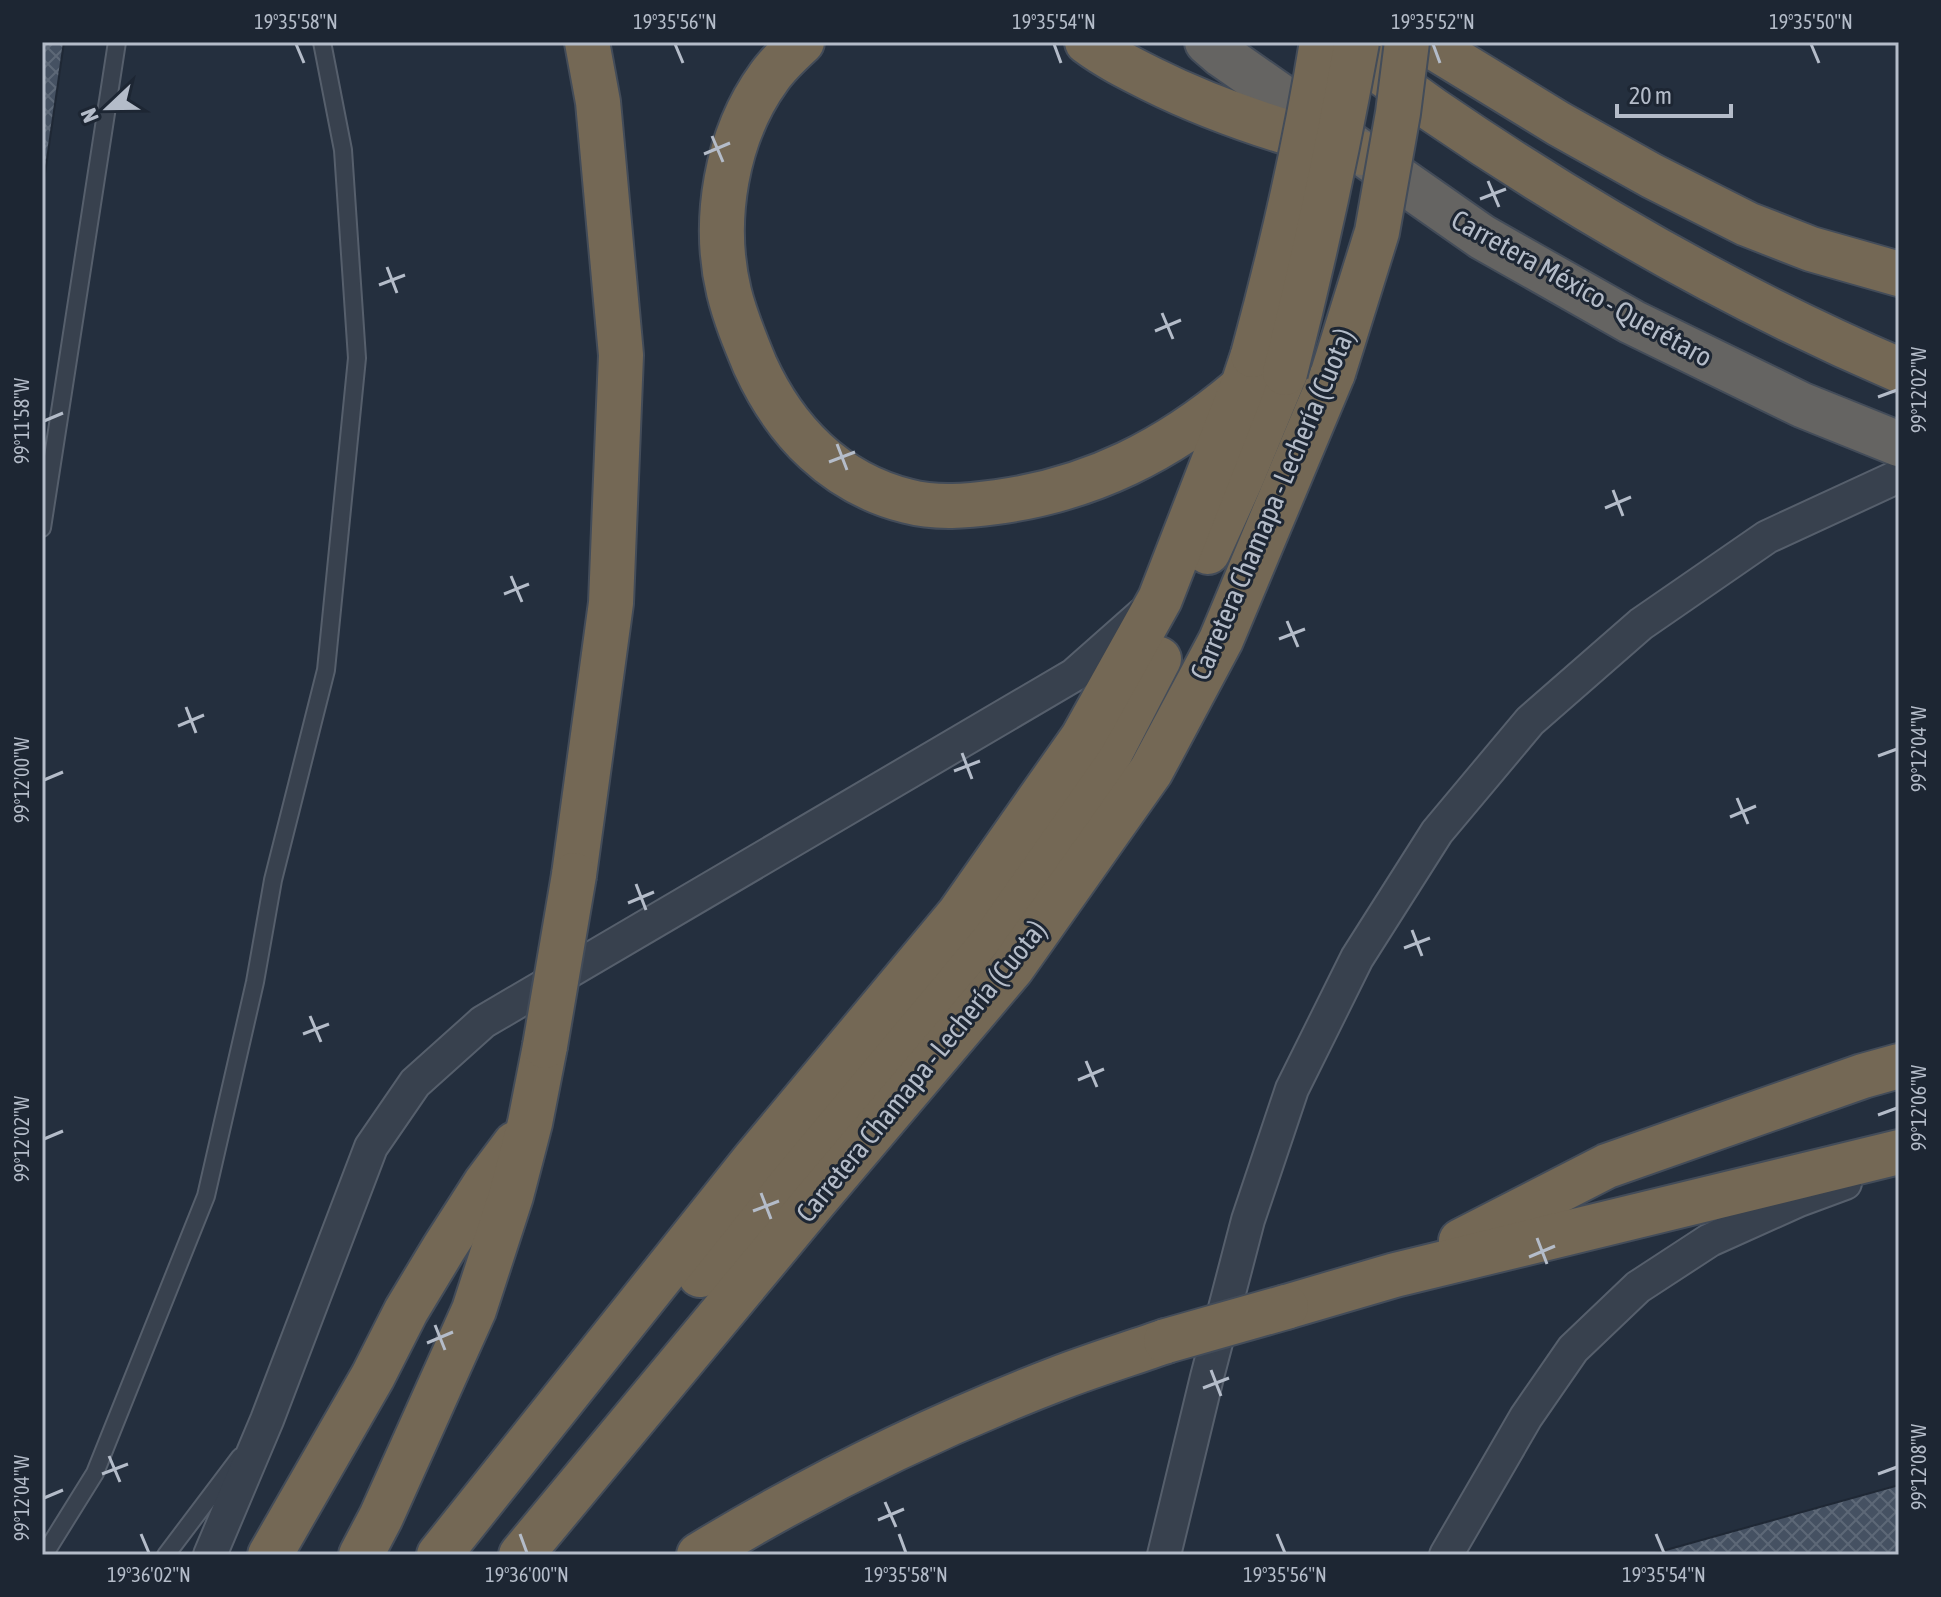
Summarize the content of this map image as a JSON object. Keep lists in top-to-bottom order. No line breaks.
{"streets":{"highway":["Carretera México - Querétaro","Carretera Chamapa - Lechería (Cuota)"]},"scale_bar":"20 m","north":"left","coordinates":["19°35'58\"N","19°35'56\"N","19°35'54\"N","19°35'52\"N","19°35'50\"N","99°12'02\"W","99°11'58\"W","99°12'04\"W","99°12'00\"W","99°12'06\"W","99°12'08\"W","19°36'02\"N","19°36'00\"N"]}
